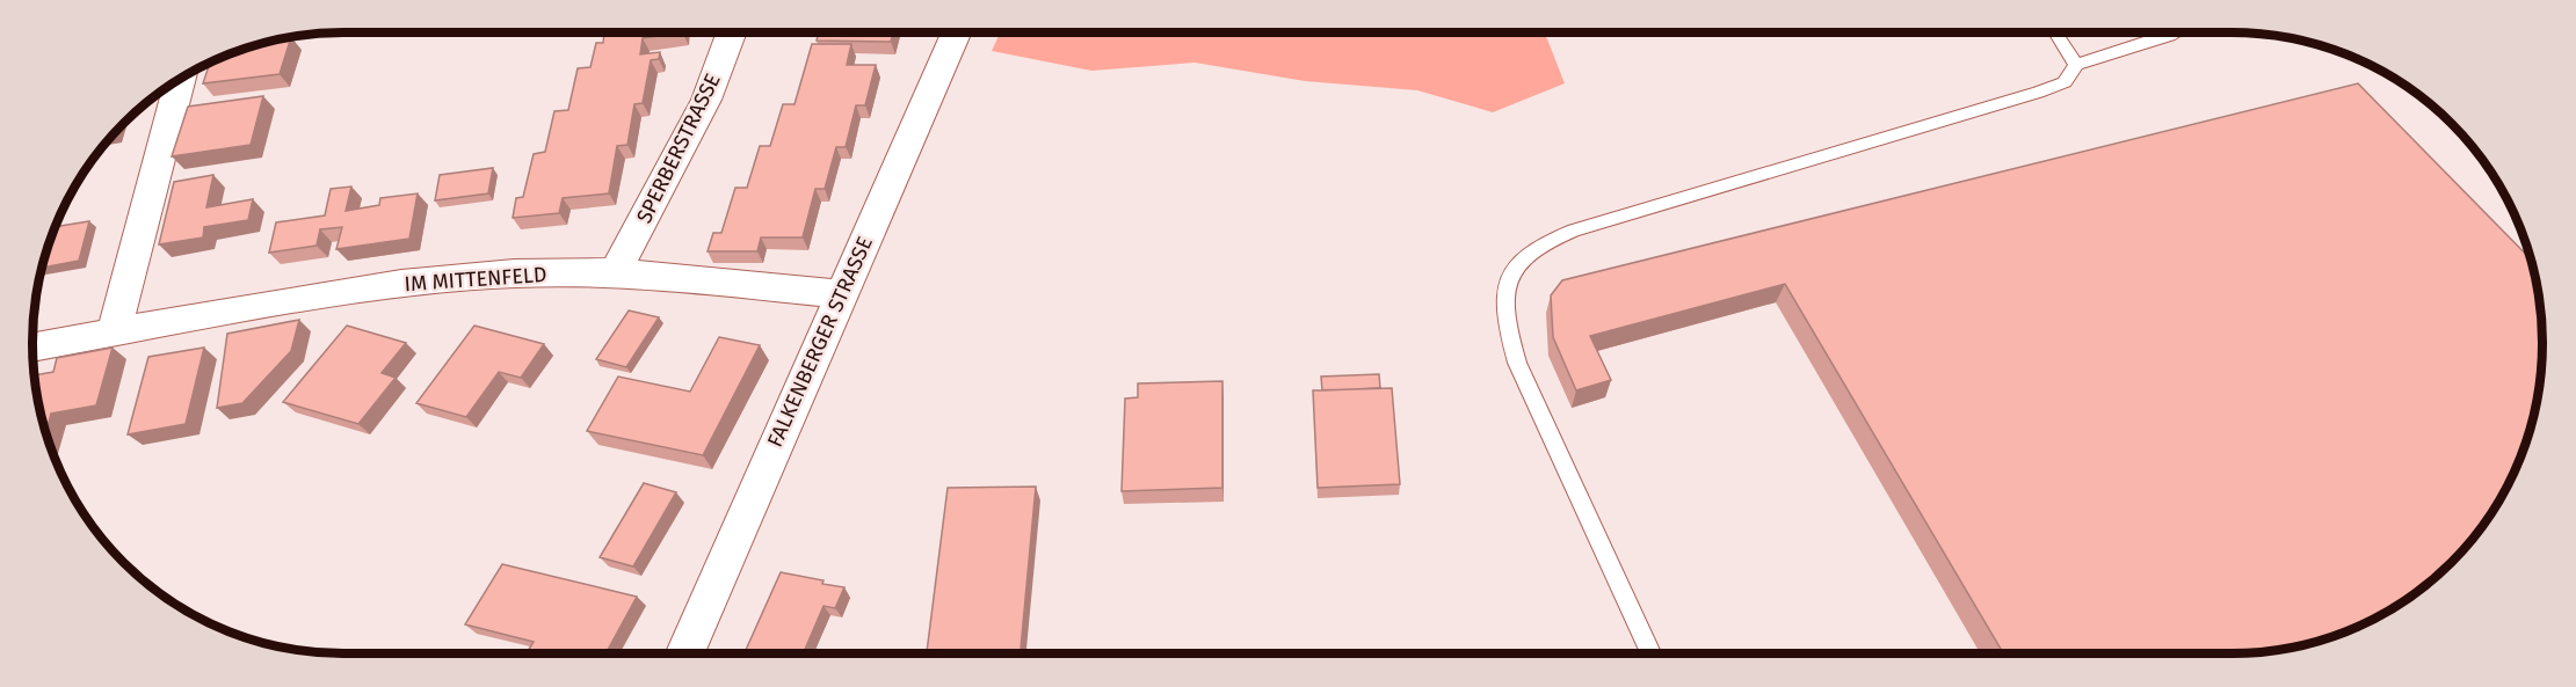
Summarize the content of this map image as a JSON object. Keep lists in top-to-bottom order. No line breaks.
{"streets":{"street":["SPERBERSTRASSE","IM MITTENFELD","FALKENBERGER STRASSE"]},"crossings":[["SPERBERSTRASSE","IM MITTENFELD"],["IM MITTENFELD","FALKENBERGER STRASSE"]]}
